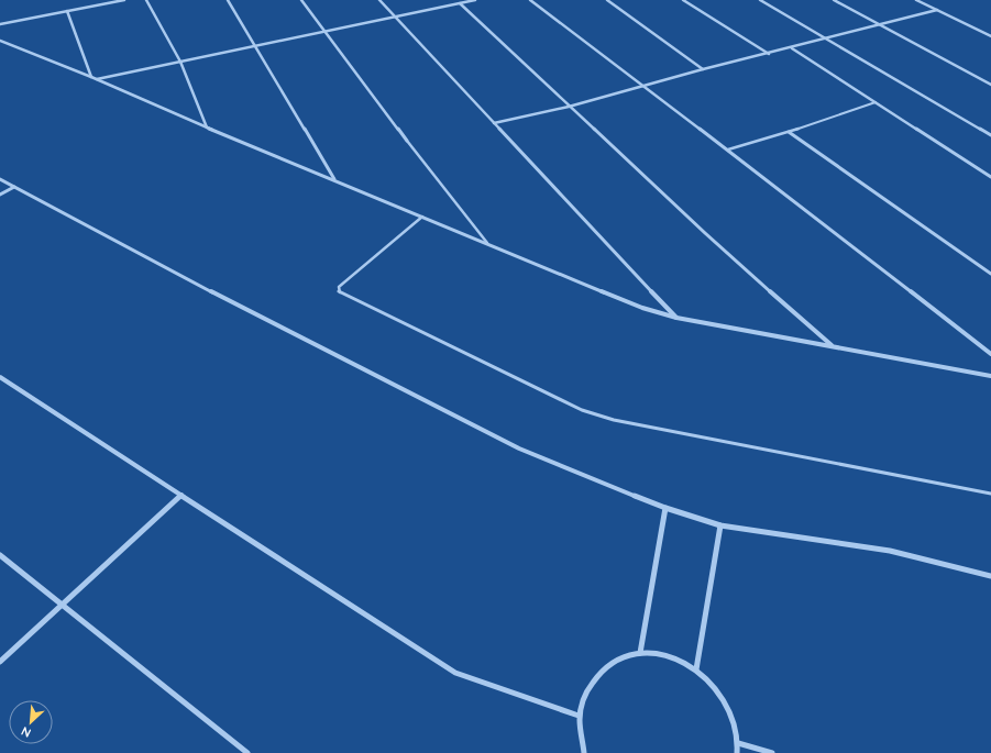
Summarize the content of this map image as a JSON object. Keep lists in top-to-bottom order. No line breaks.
{"north":"bottom left"}
